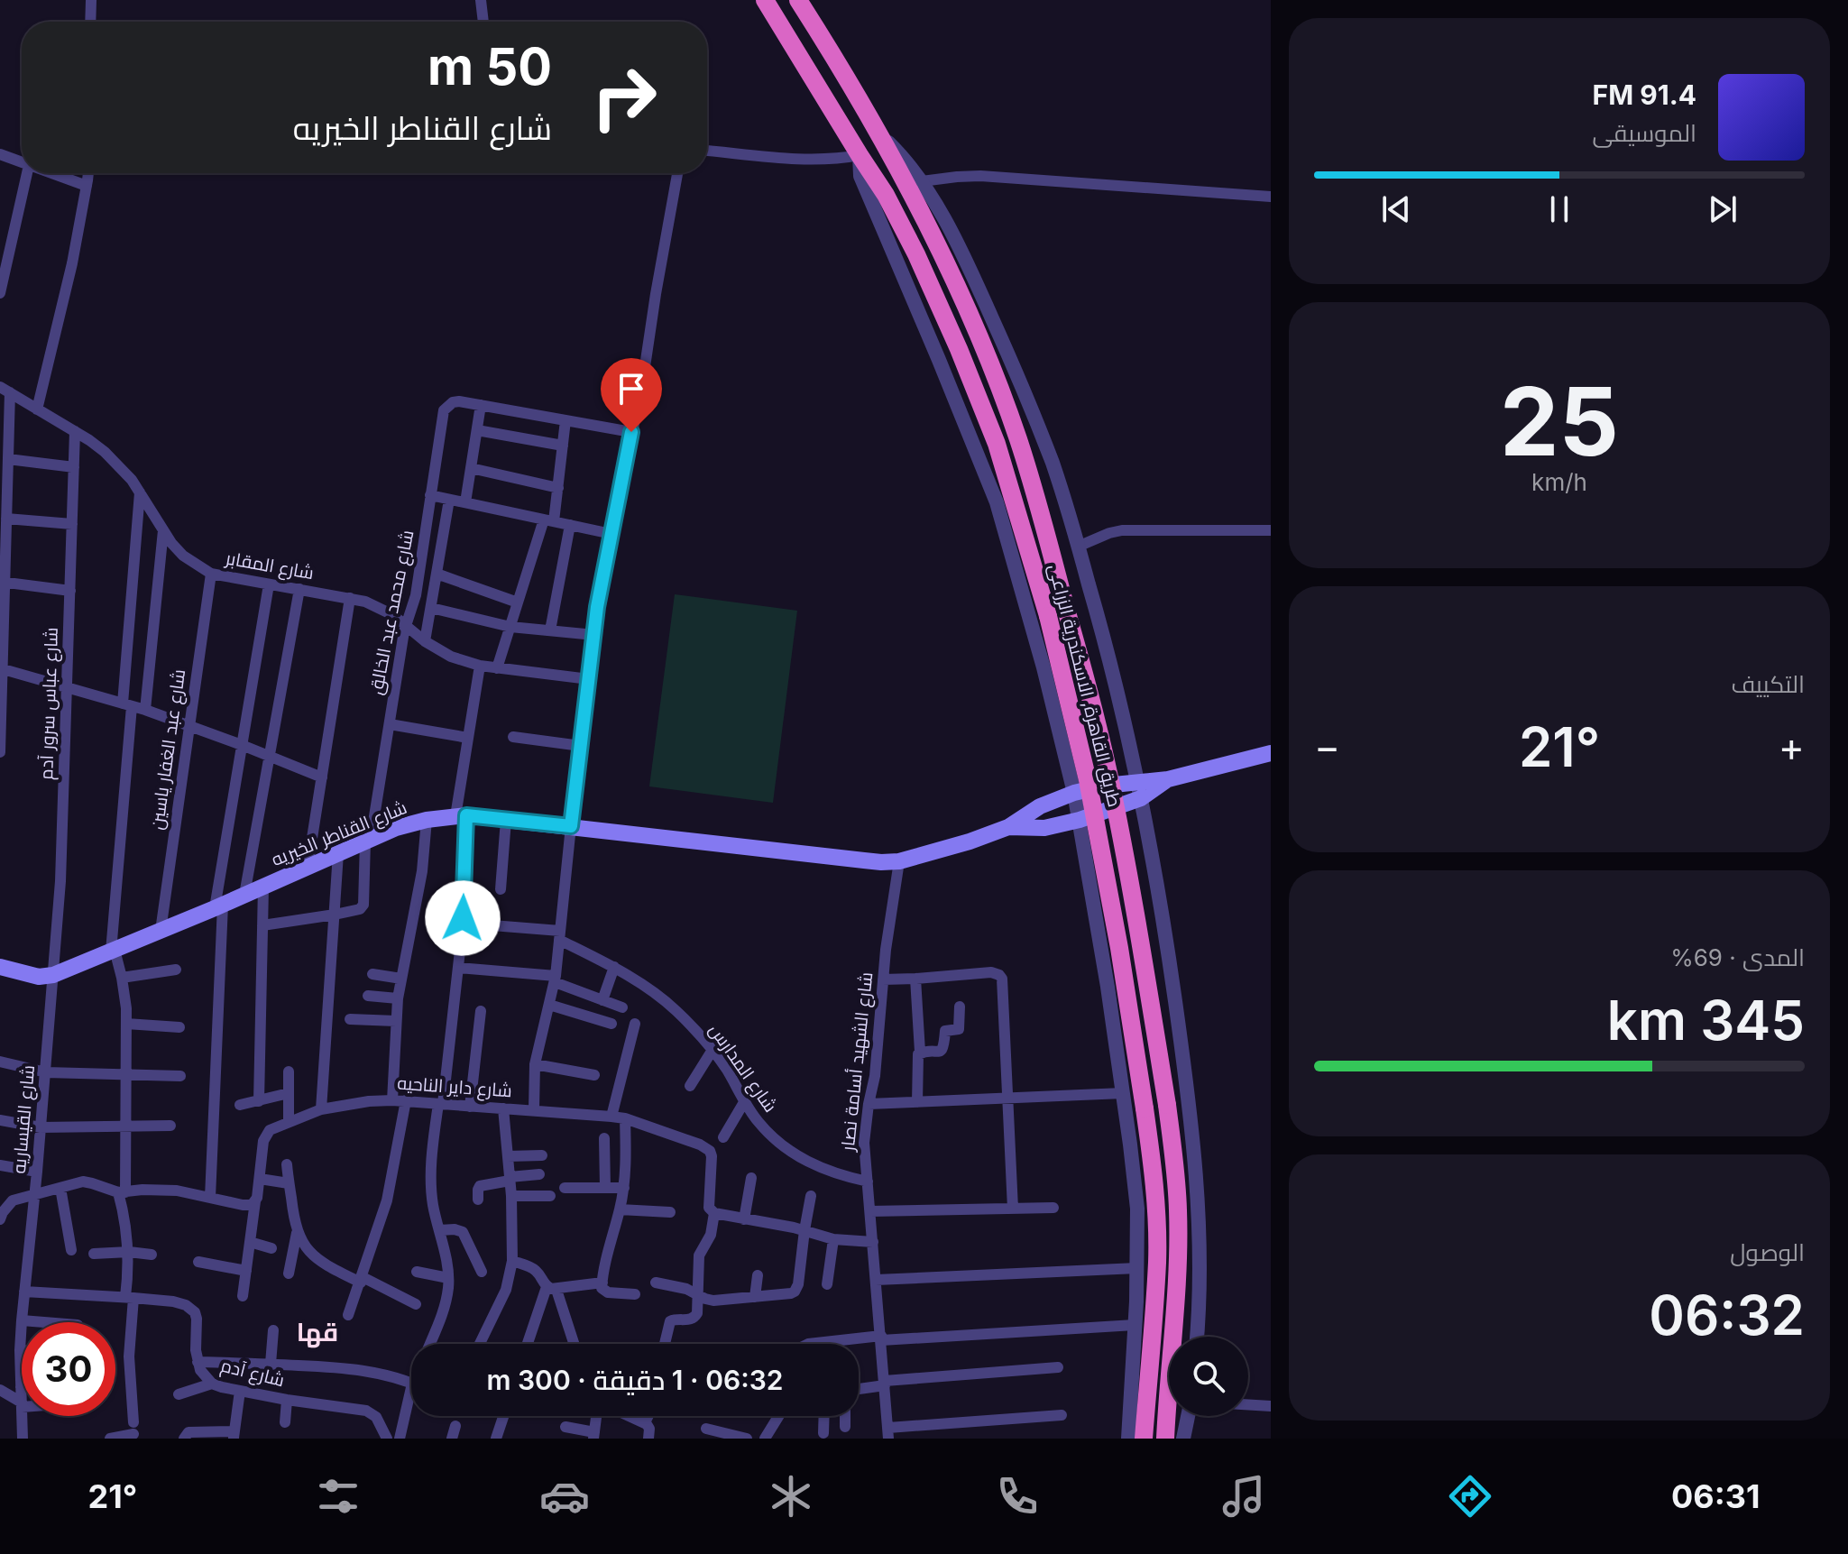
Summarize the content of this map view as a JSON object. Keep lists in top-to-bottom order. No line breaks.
{"streets":{"highway":["طريق القاهرة, الاسكندرية الزراعى"],"main road":["شارع القناطر الخيريه"],"street":["شارع المقابر","شارع محمد عبد الخالق","شارع عباس سرور آدم","شارع عبد الغفار ياسين","شارع الشهيد أسامة نصار","شارع المدارس","شارع داير الناحيه","شارع القيساريه","شارع آدم"]},"crossings":[["شارع المقابر","شارع محمد عبد الخالق"],["شارع المقابر","شارع عباس سرور آدم"],["شارع المقابر","شارع عبد الغفار ياسين"],["شارع محمد عبد الخالق","شارع القناطر الخيريه"],["شارع عباس سرور آدم","شارع القناطر الخيريه"],["شارع عباس سرور آدم","شارع القيساريه"],["شارع عبد الغفار ياسين","شارع القناطر الخيريه"],["شارع القناطر الخيريه","شارع الشهيد أسامة نصار"],["شارع القناطر الخيريه","شارع القيساريه"],["شارع الشهيد أسامة نصار","شارع المدارس"],["شارع القيساريه","شارع آدم"]],"districts":["قها"],"page":{"turn":["50 m","شارع القناطر الخيريه"],"song":["91.4 FM","الموسيقى"],"tile":[["25","km/h"],"التكييف",["المدى · 69%","345 km"],["الوصول","06:32"]],"heat":["−","21°","+"],"limit":"30","trip":"06:32 · 1 دقيقة · 300 m","tabs":["06:31","21°"]}}
